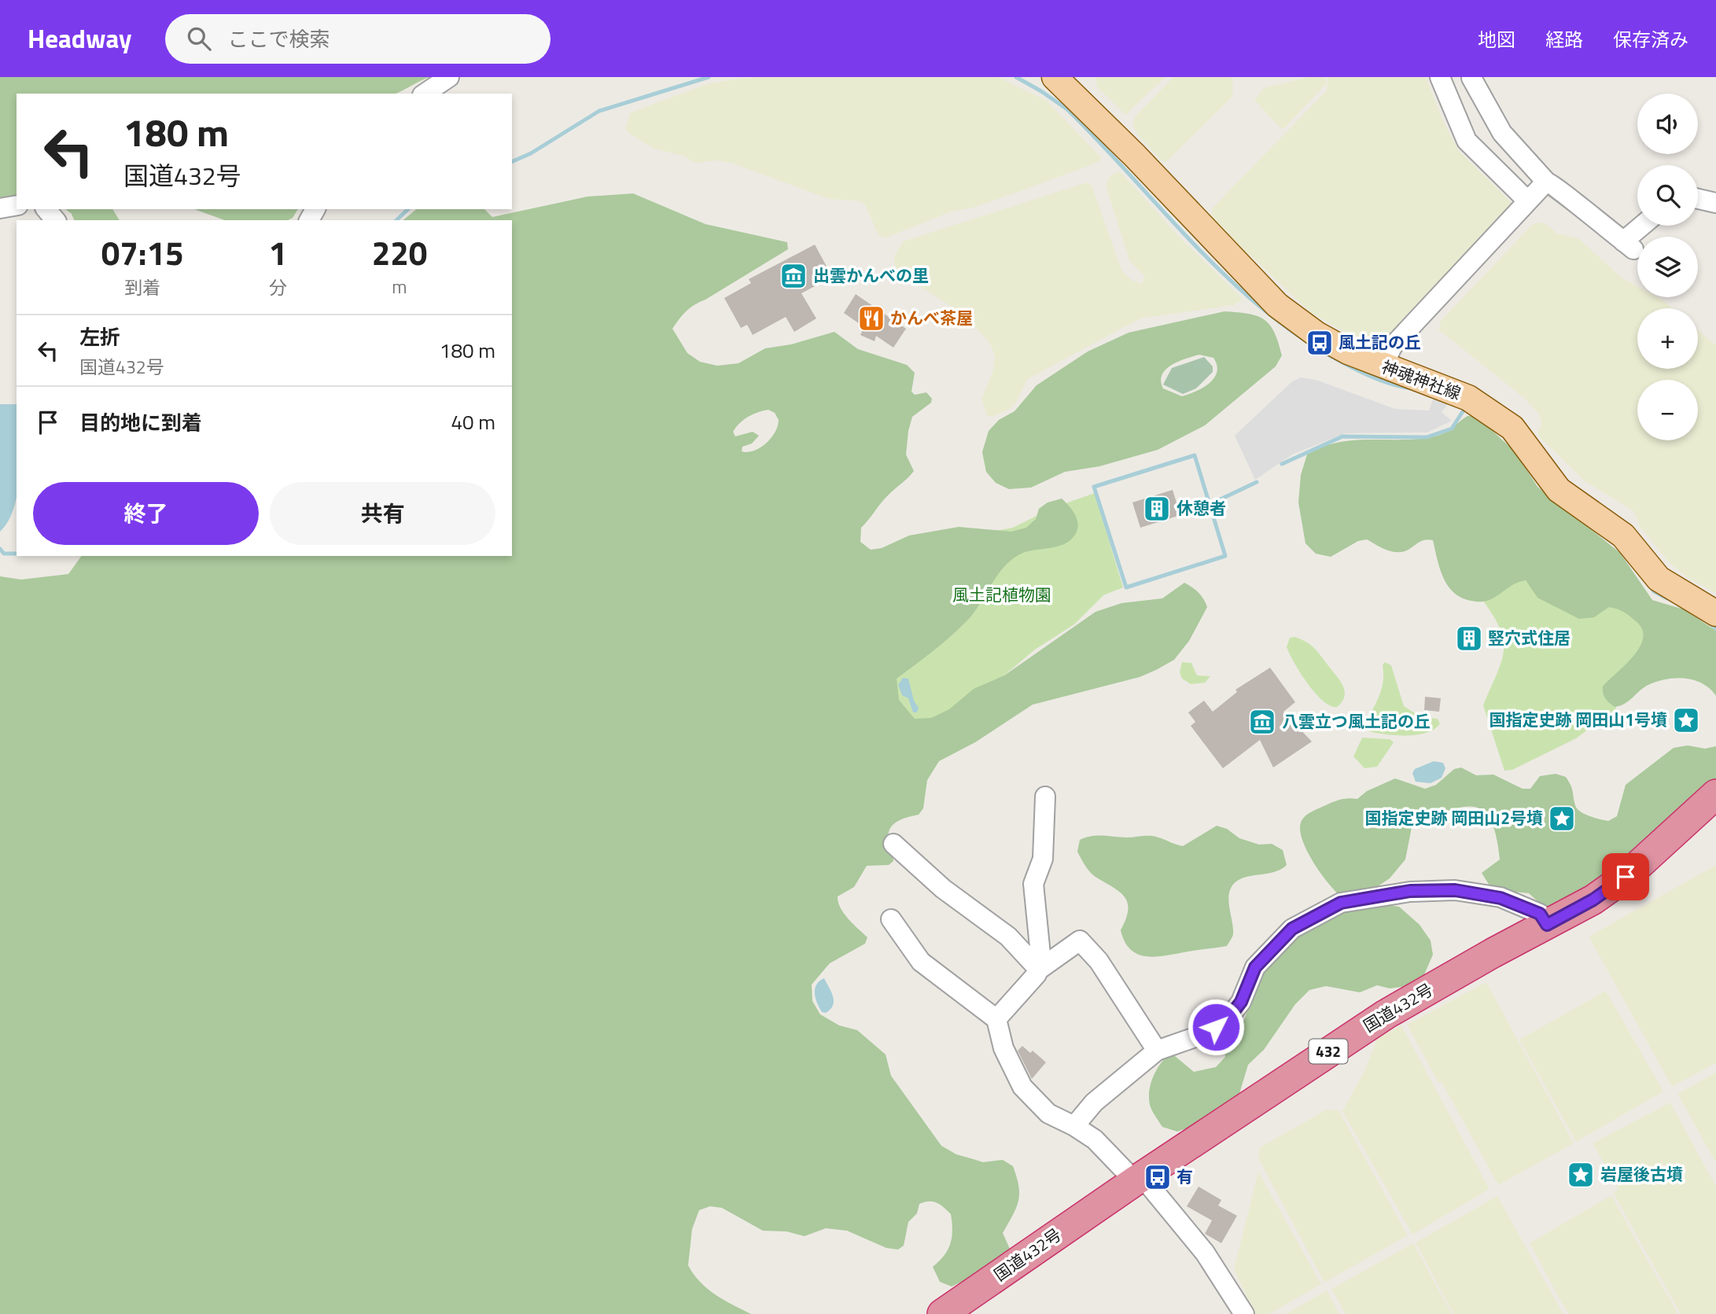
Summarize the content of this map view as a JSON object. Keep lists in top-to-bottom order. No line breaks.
{"streets":{"highway":["国道432号","432"],"main road":["神魂神社線"]},"parks":["風土記植物園"],"places":{"museum":["出雲かんべの里","八雲立つ風土記の丘"],"restaurant":["かんべ茶屋"],"bus stop":["風土記の丘","有"],"building":["休憩者","竪穴式住居"],"place":["国指定史跡 岡田山1号墳","国指定史跡 岡田山2号墳","岩屋後古墳"]},"page":{"header":"Headway","search":"ここで検索","nav":["地図","経路","保存済み"],"map_buttons":["+","−"],"turn":["180 m","国道432号"],"eta":["07:15","到着","1","分","220","m"],"list":[{"name":"左折","note":"国道432号","value":"180 m"},{"name":"目的地に到着","value":"40 m"}],"buttons":["終了","共有"]}}
